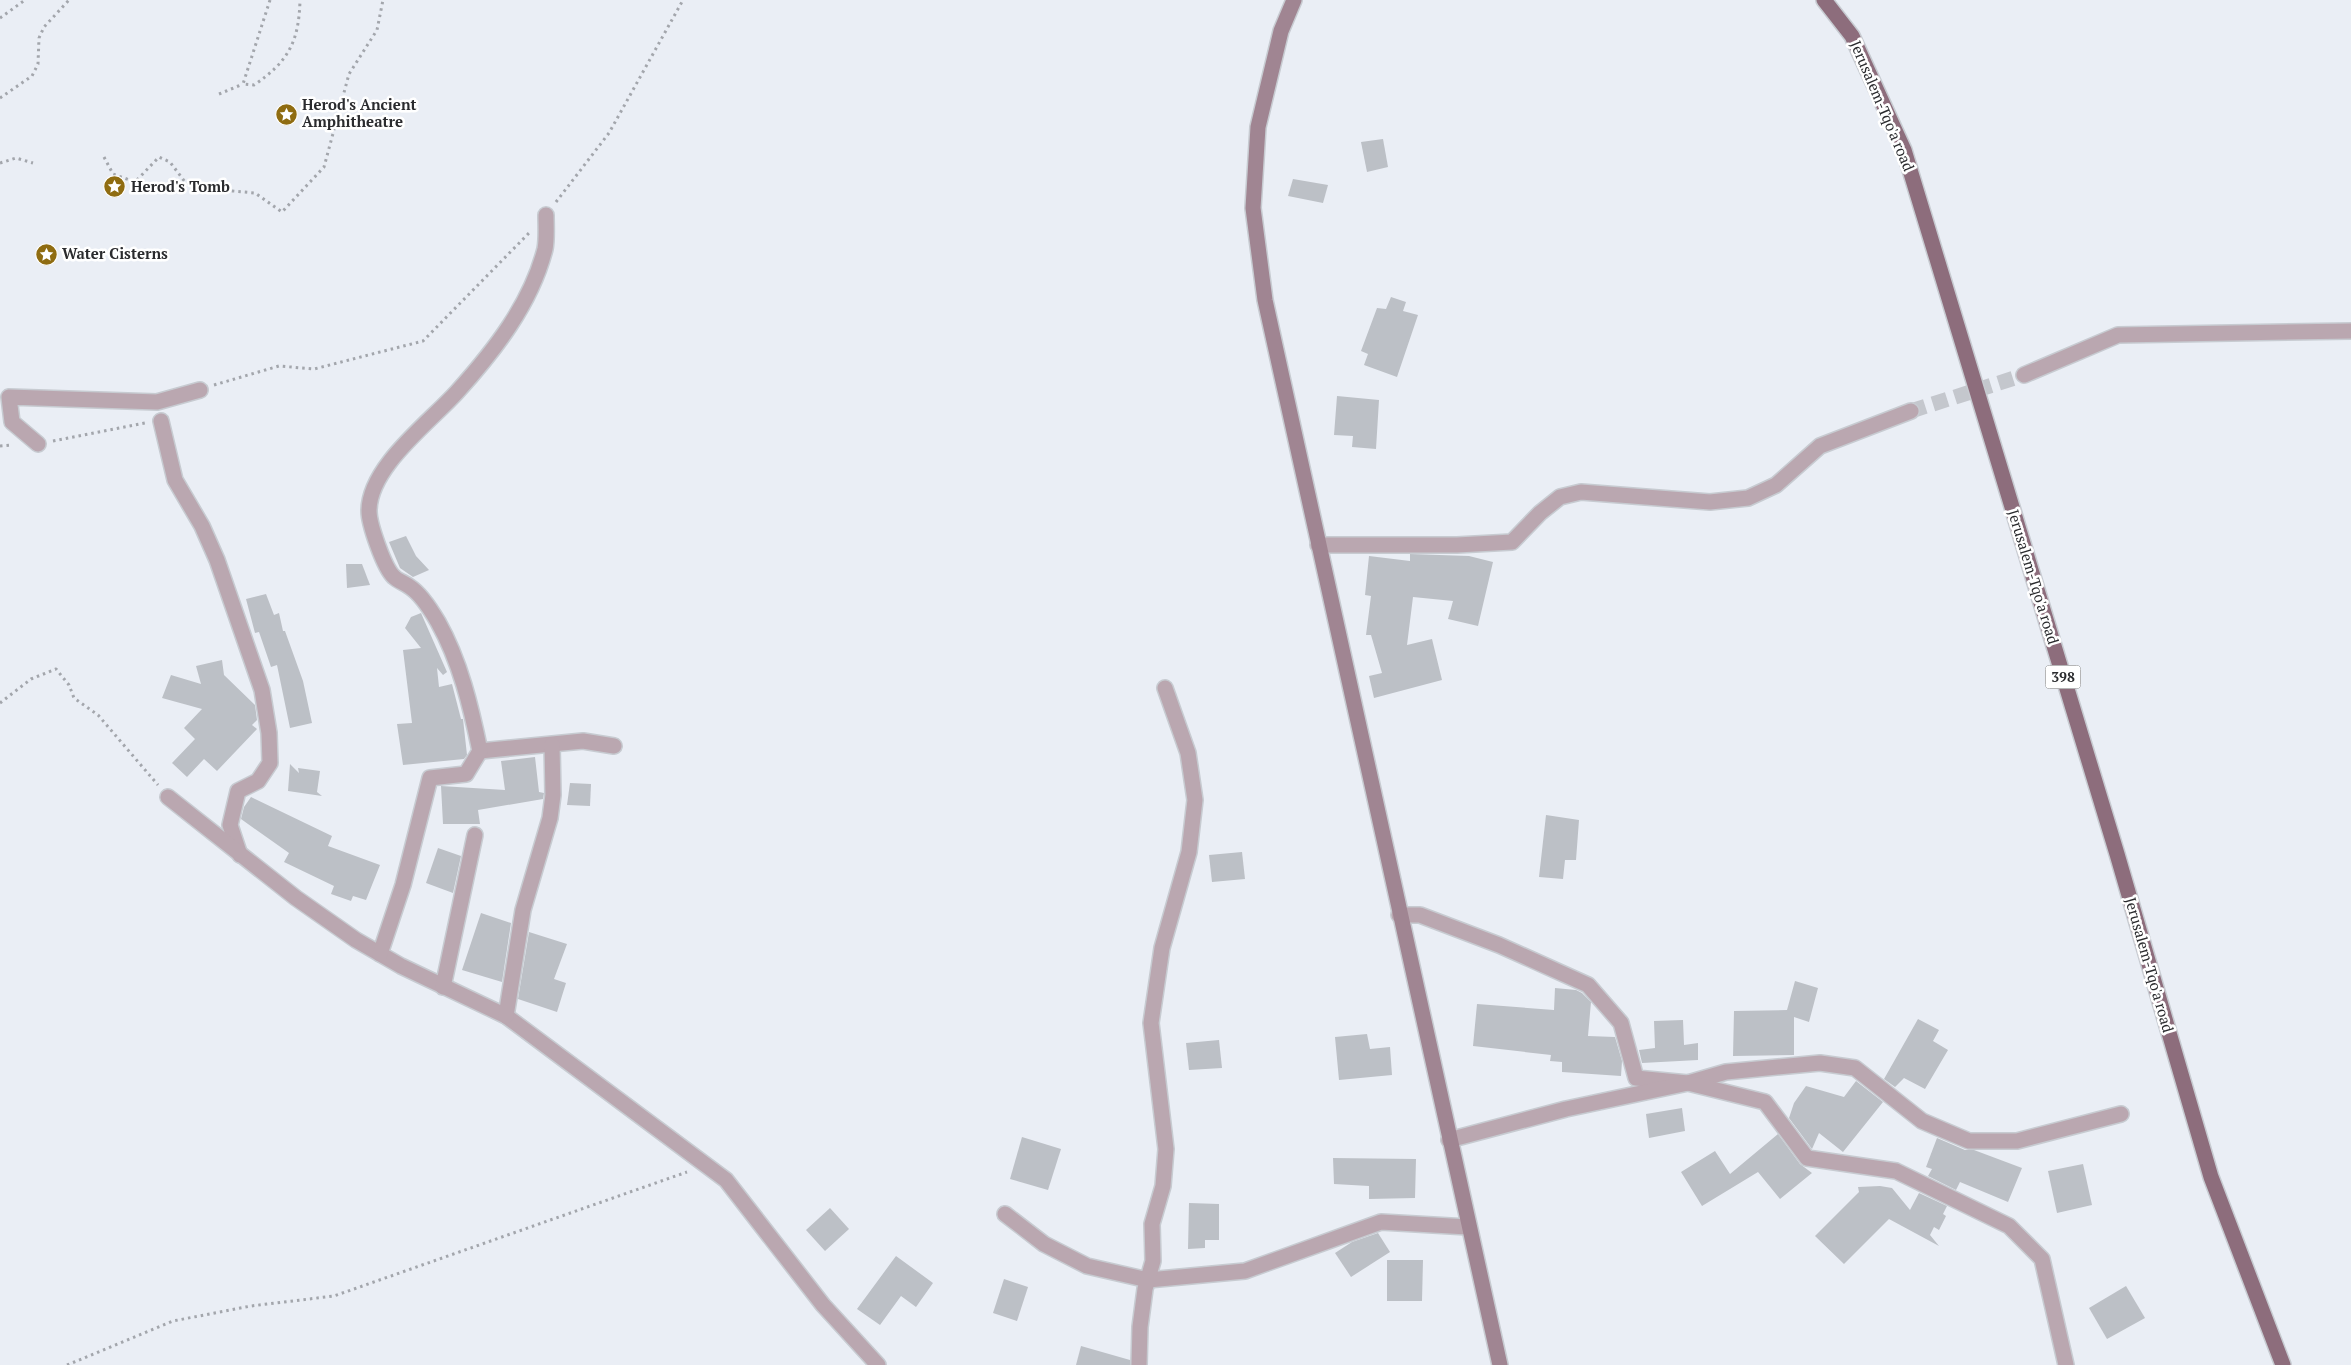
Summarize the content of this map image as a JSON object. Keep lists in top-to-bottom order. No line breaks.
{"streets":{"main road":["Jerusalem-Tqo'a road","398"]},"places":{"place":["Herod's Ancient Amphitheatre","Herod's Tomb","Water Cisterns"]}}
